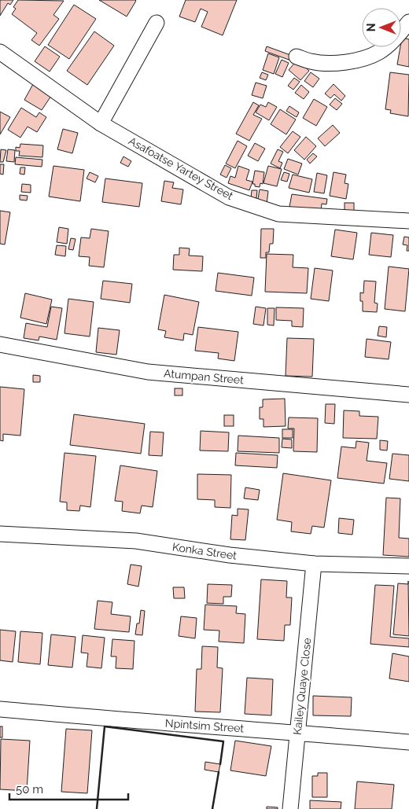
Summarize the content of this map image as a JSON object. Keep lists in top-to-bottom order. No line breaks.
{"streets":{"street":["Asafoatse Yartey Street","Atumpan Street","Konka Street","Kailey Quaye Close","Npintsim Street"]},"crossings":[["Konka Street","Kailey Quaye Close"],["Kailey Quaye Close","Npintsim Street"]],"scale_bar":"50 m","north":"left"}
